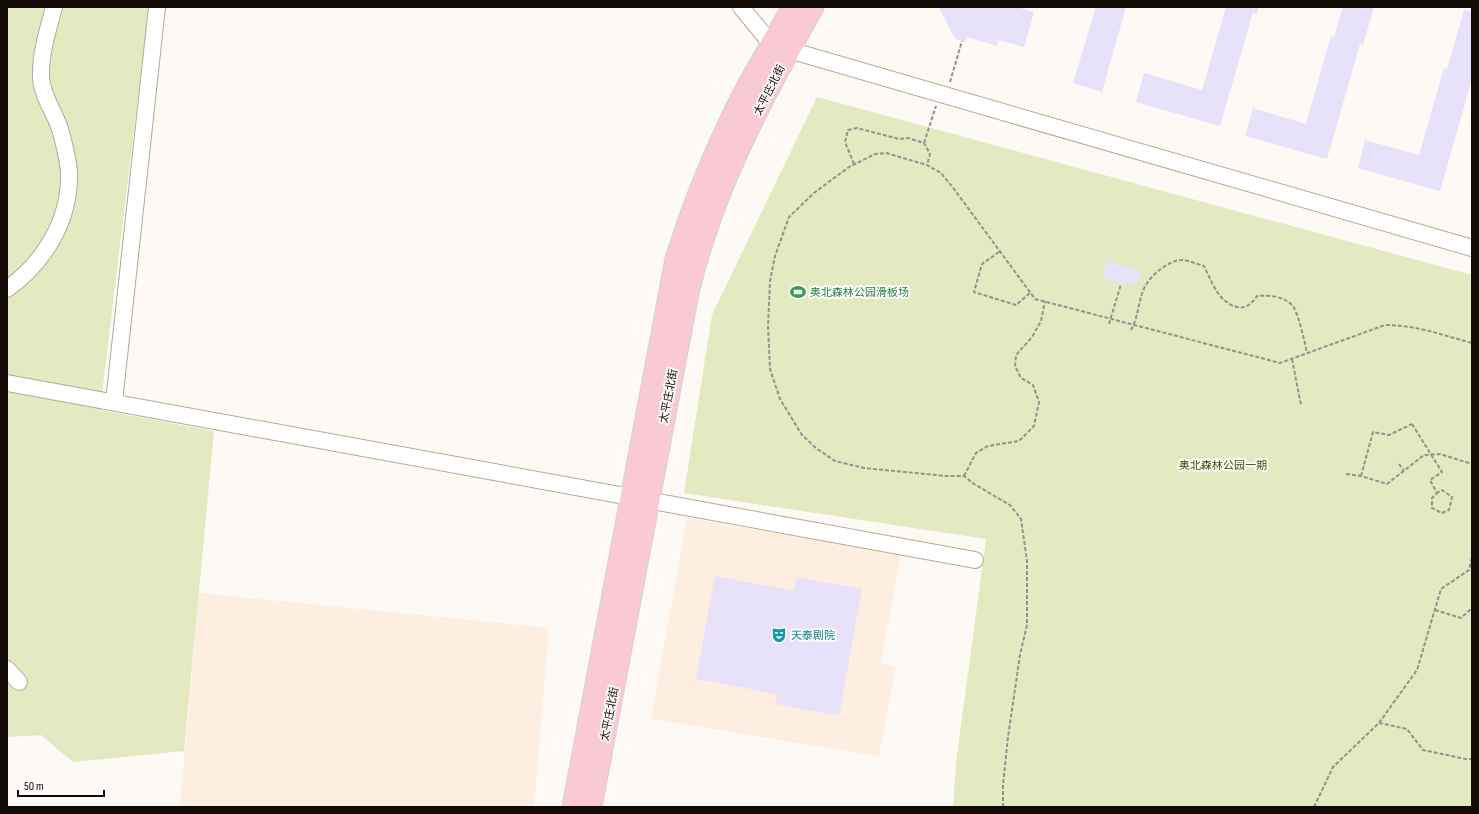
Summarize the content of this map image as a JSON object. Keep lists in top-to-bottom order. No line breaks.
{"streets":{"main road":["太平庄北街"]},"parks":["奥北森林公园一期"],"places":{"sports":["奥北森林公园滑板场"],"theatre":["天泰剧院"]},"scale_bar":"50 m"}
